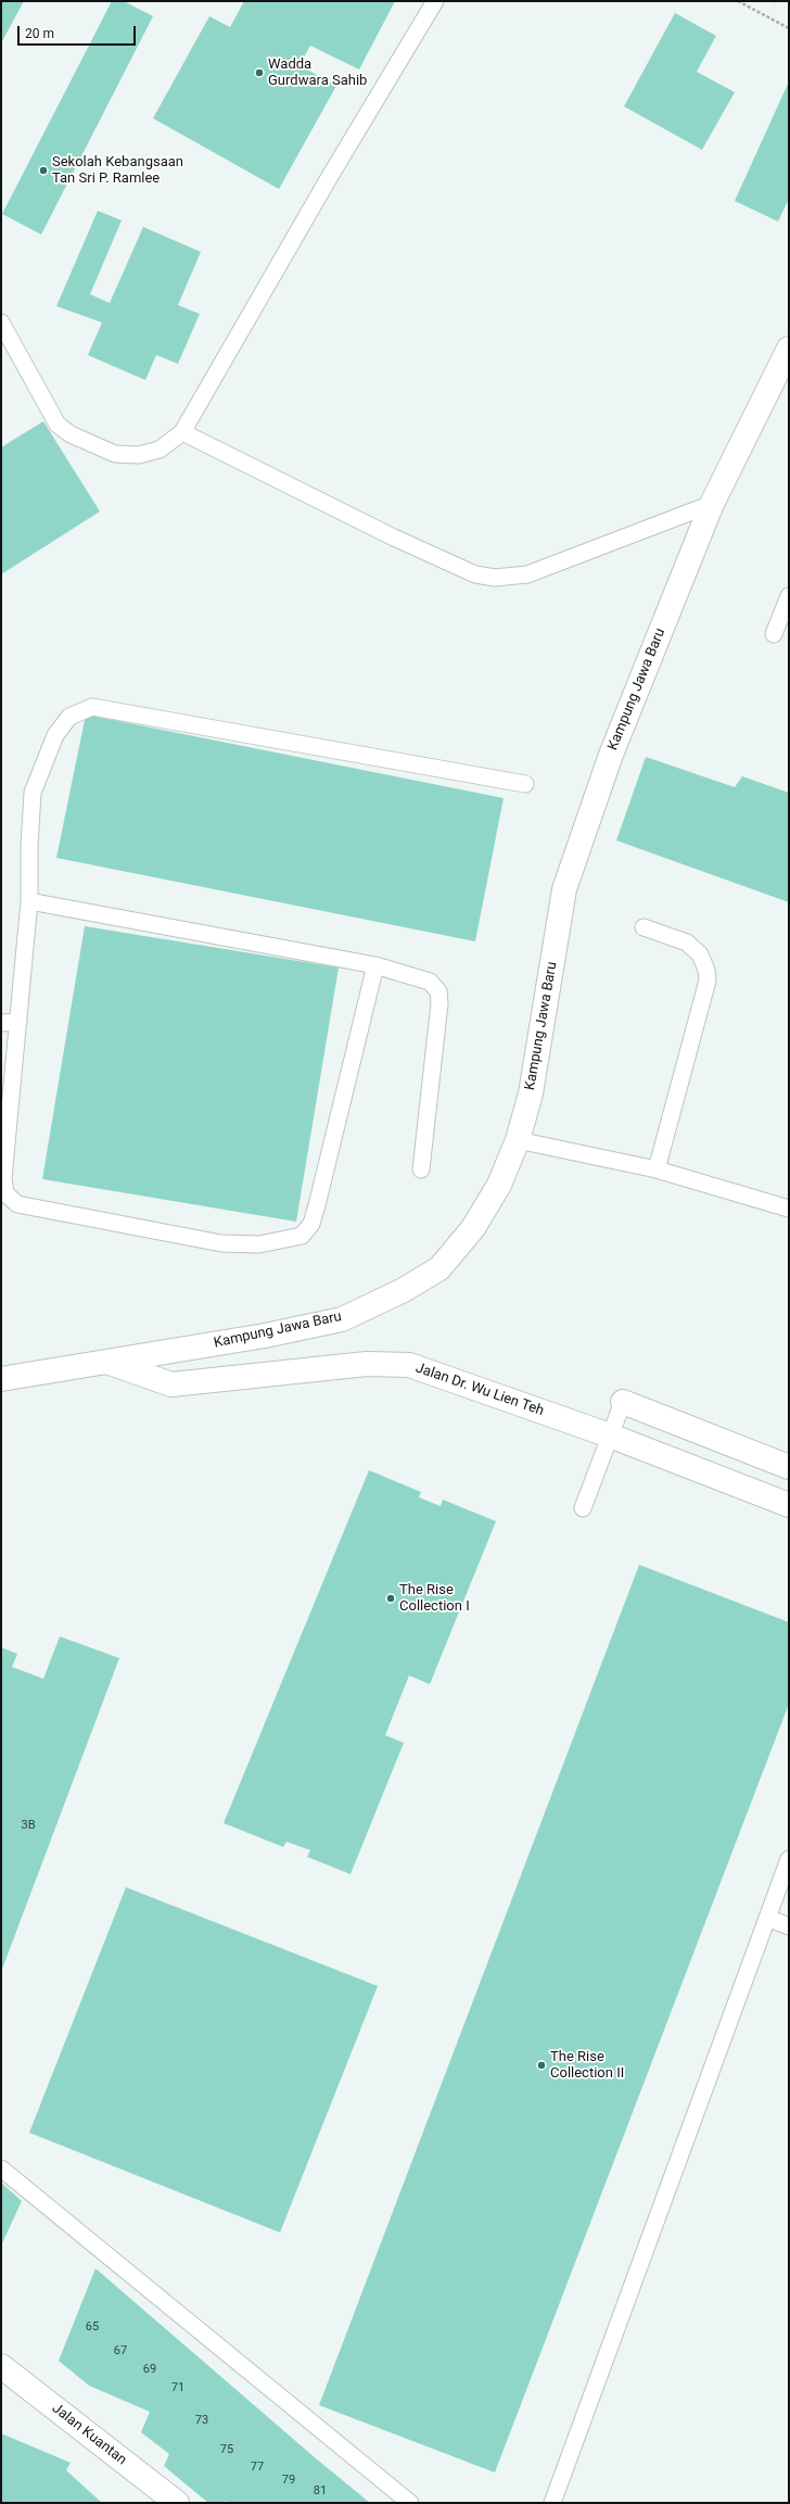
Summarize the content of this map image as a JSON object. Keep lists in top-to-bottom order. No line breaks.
{"streets":{"street":["Kampung Jawa Baru","Jalan Dr. Wu Lien Teh","Jalan Kuantan"]},"crossings":[["Kampung Jawa Baru","Jalan Dr. Wu Lien Teh"]],"places":["Wadda Gurdwara Sahib","Sekolah Kebangsaan Tan Sri P. Ramlee","The Rise Collection I","The Rise Collection II"],"house_numbers":["3B","65","67","69","71","73","75","77","79","81"],"scale_bar":"20 m"}
